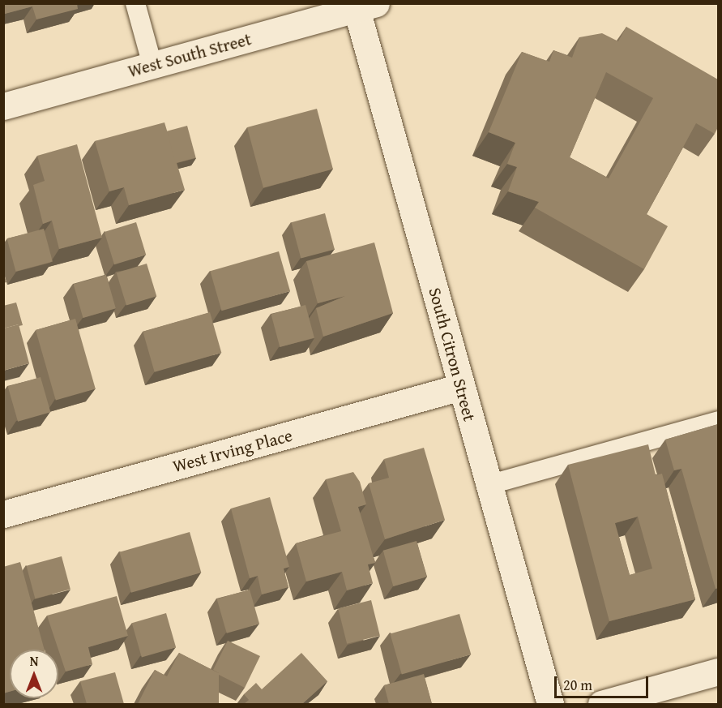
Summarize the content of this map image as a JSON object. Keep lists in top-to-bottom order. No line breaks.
{"streets":{"street":["West South Street","South Citron Street","West Irving Place"]},"crossings":[["West South Street","South Citron Street"],["South Citron Street","West Irving Place"]],"scale_bar":"20 m","north":"top"}
